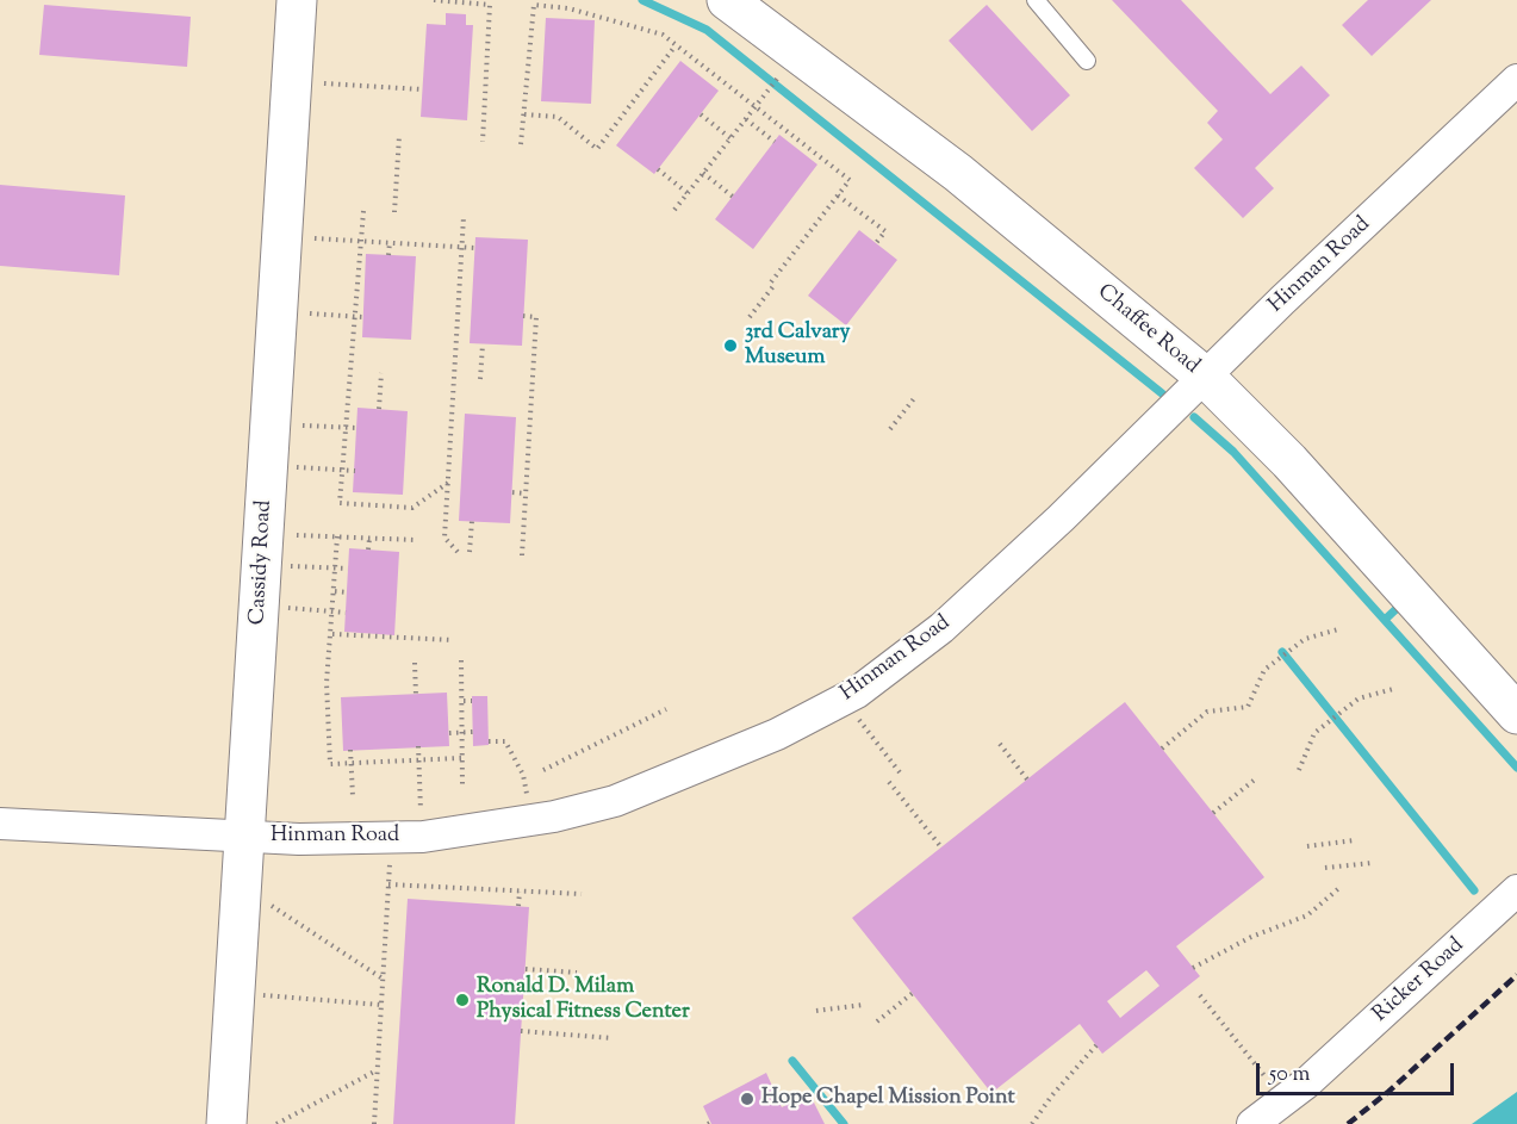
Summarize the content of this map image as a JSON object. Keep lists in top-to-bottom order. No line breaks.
{"streets":{"street":["Hinman Road","Chaffee Road","Cassidy Road","Ricker Road"]},"crossings":[["Hinman Road","Chaffee Road"],["Hinman Road","Cassidy Road"]],"places":["3rd Calvary Museum","Ronald D. Milam Physical Fitness Center","Hope Chapel Mission Point"],"scale_bar":"50 m"}
